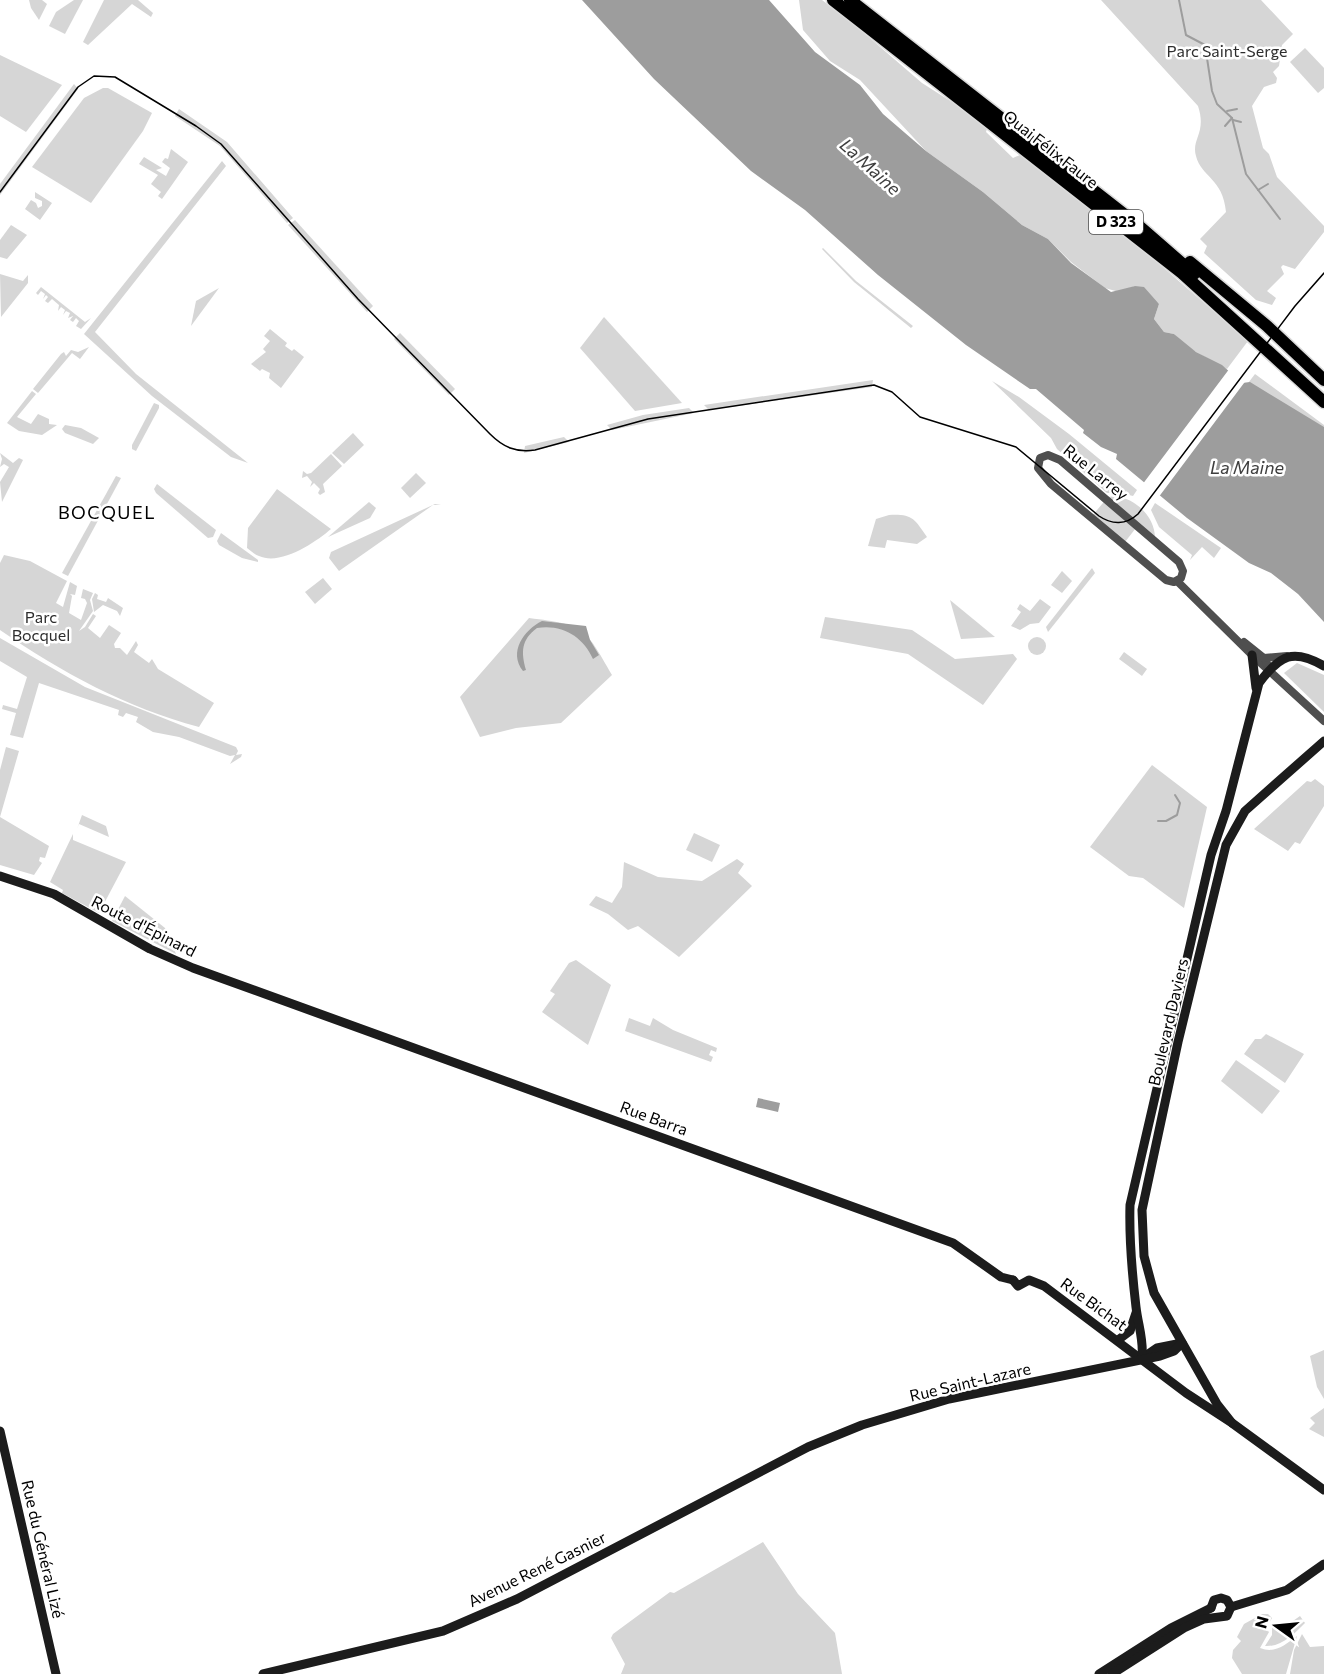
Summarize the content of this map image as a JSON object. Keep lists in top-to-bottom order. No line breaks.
{"streets":{"highway":["Quai Félix Faure","D 323"],"main road":["Route d'Épinard","Boulevard Daviers","Rue Barra","Rue Bichat","Rue Saint-Lazare","Rue du Général Lizé","Avenue René Gasnier"],"street":["Rue Larrey"]},"crossings":[["Route d'Épinard","Rue Barra"],["Boulevard Daviers","Rue Bichat"],["Boulevard Daviers","Rue Saint-Lazare"],["Rue Barra","Rue Bichat"],["Rue Bichat","Rue Saint-Lazare"],["Rue Saint-Lazare","Avenue René Gasnier"]],"districts":["BOCQUEL"],"water":["La Maine"],"parks":["Parc Saint-Serge","Parc Bocquel"],"north":"left"}
